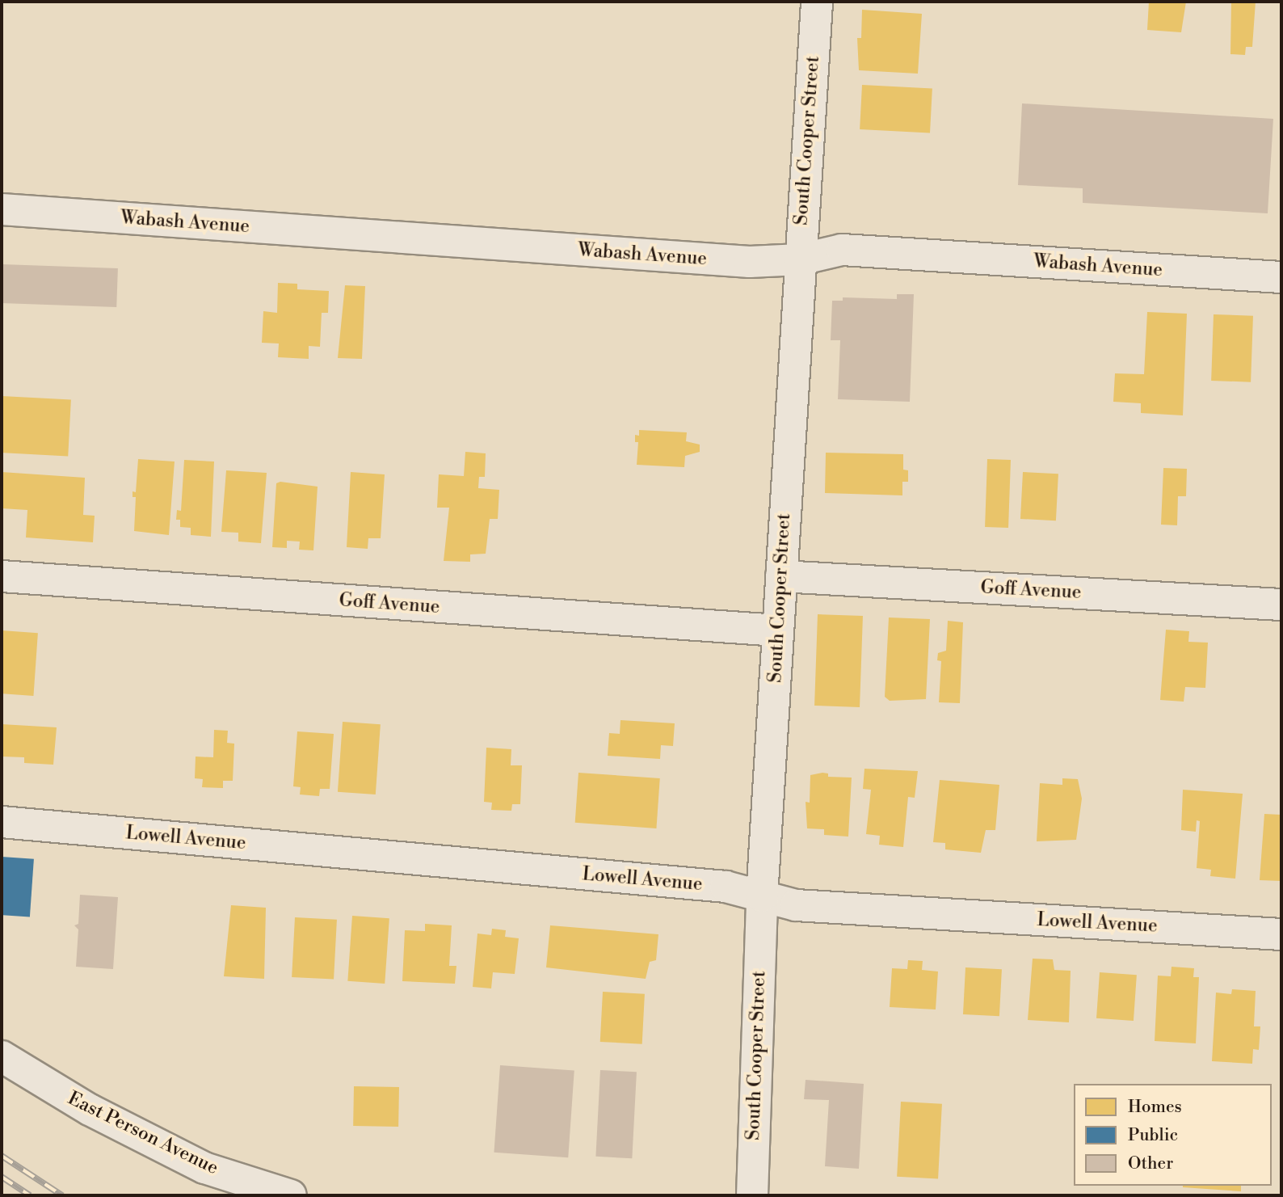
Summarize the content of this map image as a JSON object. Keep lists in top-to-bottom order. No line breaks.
{"streets":{"street":["South Cooper Street","Wabash Avenue","Goff Avenue","Lowell Avenue","East Person Avenue"]},"crossings":[["South Cooper Street","Wabash Avenue"],["South Cooper Street","Goff Avenue"],["South Cooper Street","Lowell Avenue"]],"legend":["Homes","Public","Other"]}
